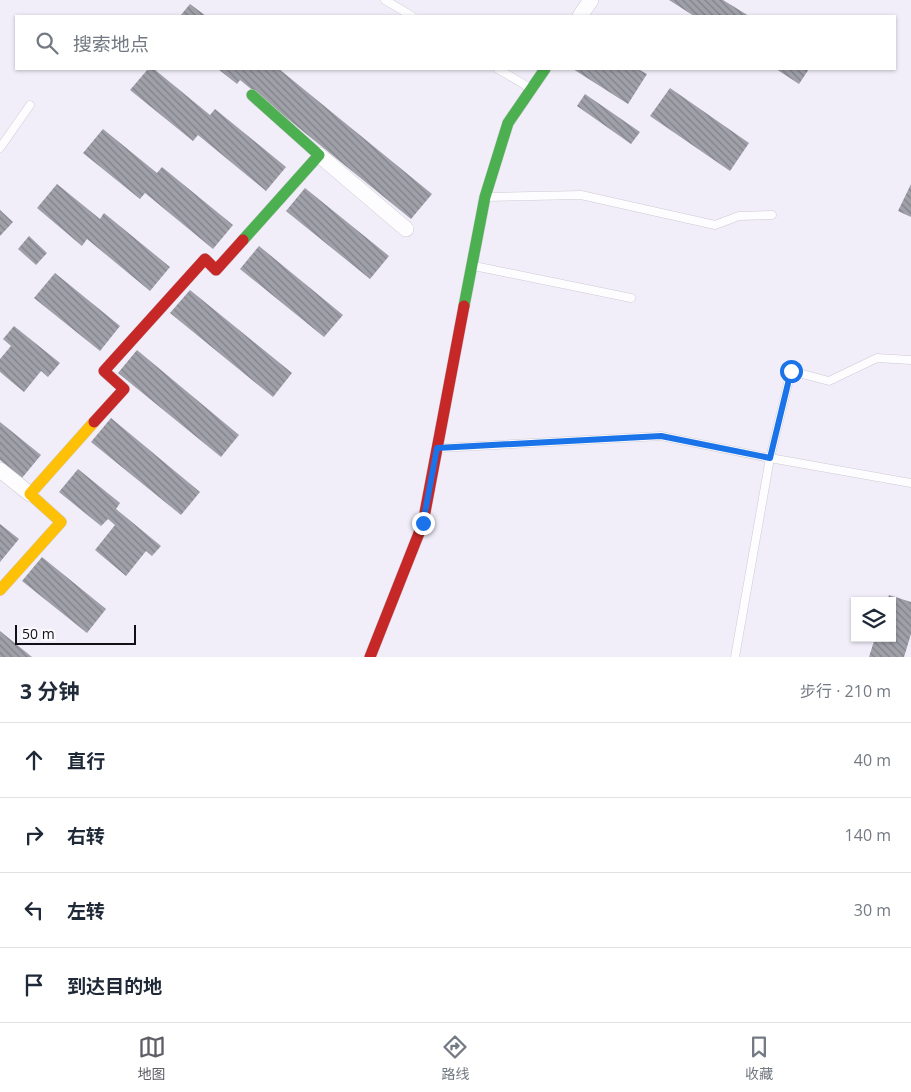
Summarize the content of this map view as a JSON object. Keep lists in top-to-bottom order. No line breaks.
{"scale_bar":"50 m","page":{"search":"搜索地点","scale":"50 m","heading":["3 分钟","步行 · 210 m"],"list":[["直行","40 m"],["右转","140 m"],["左转","30 m"],"到达目的地"],"nav":["地图","路线","收藏"]}}
